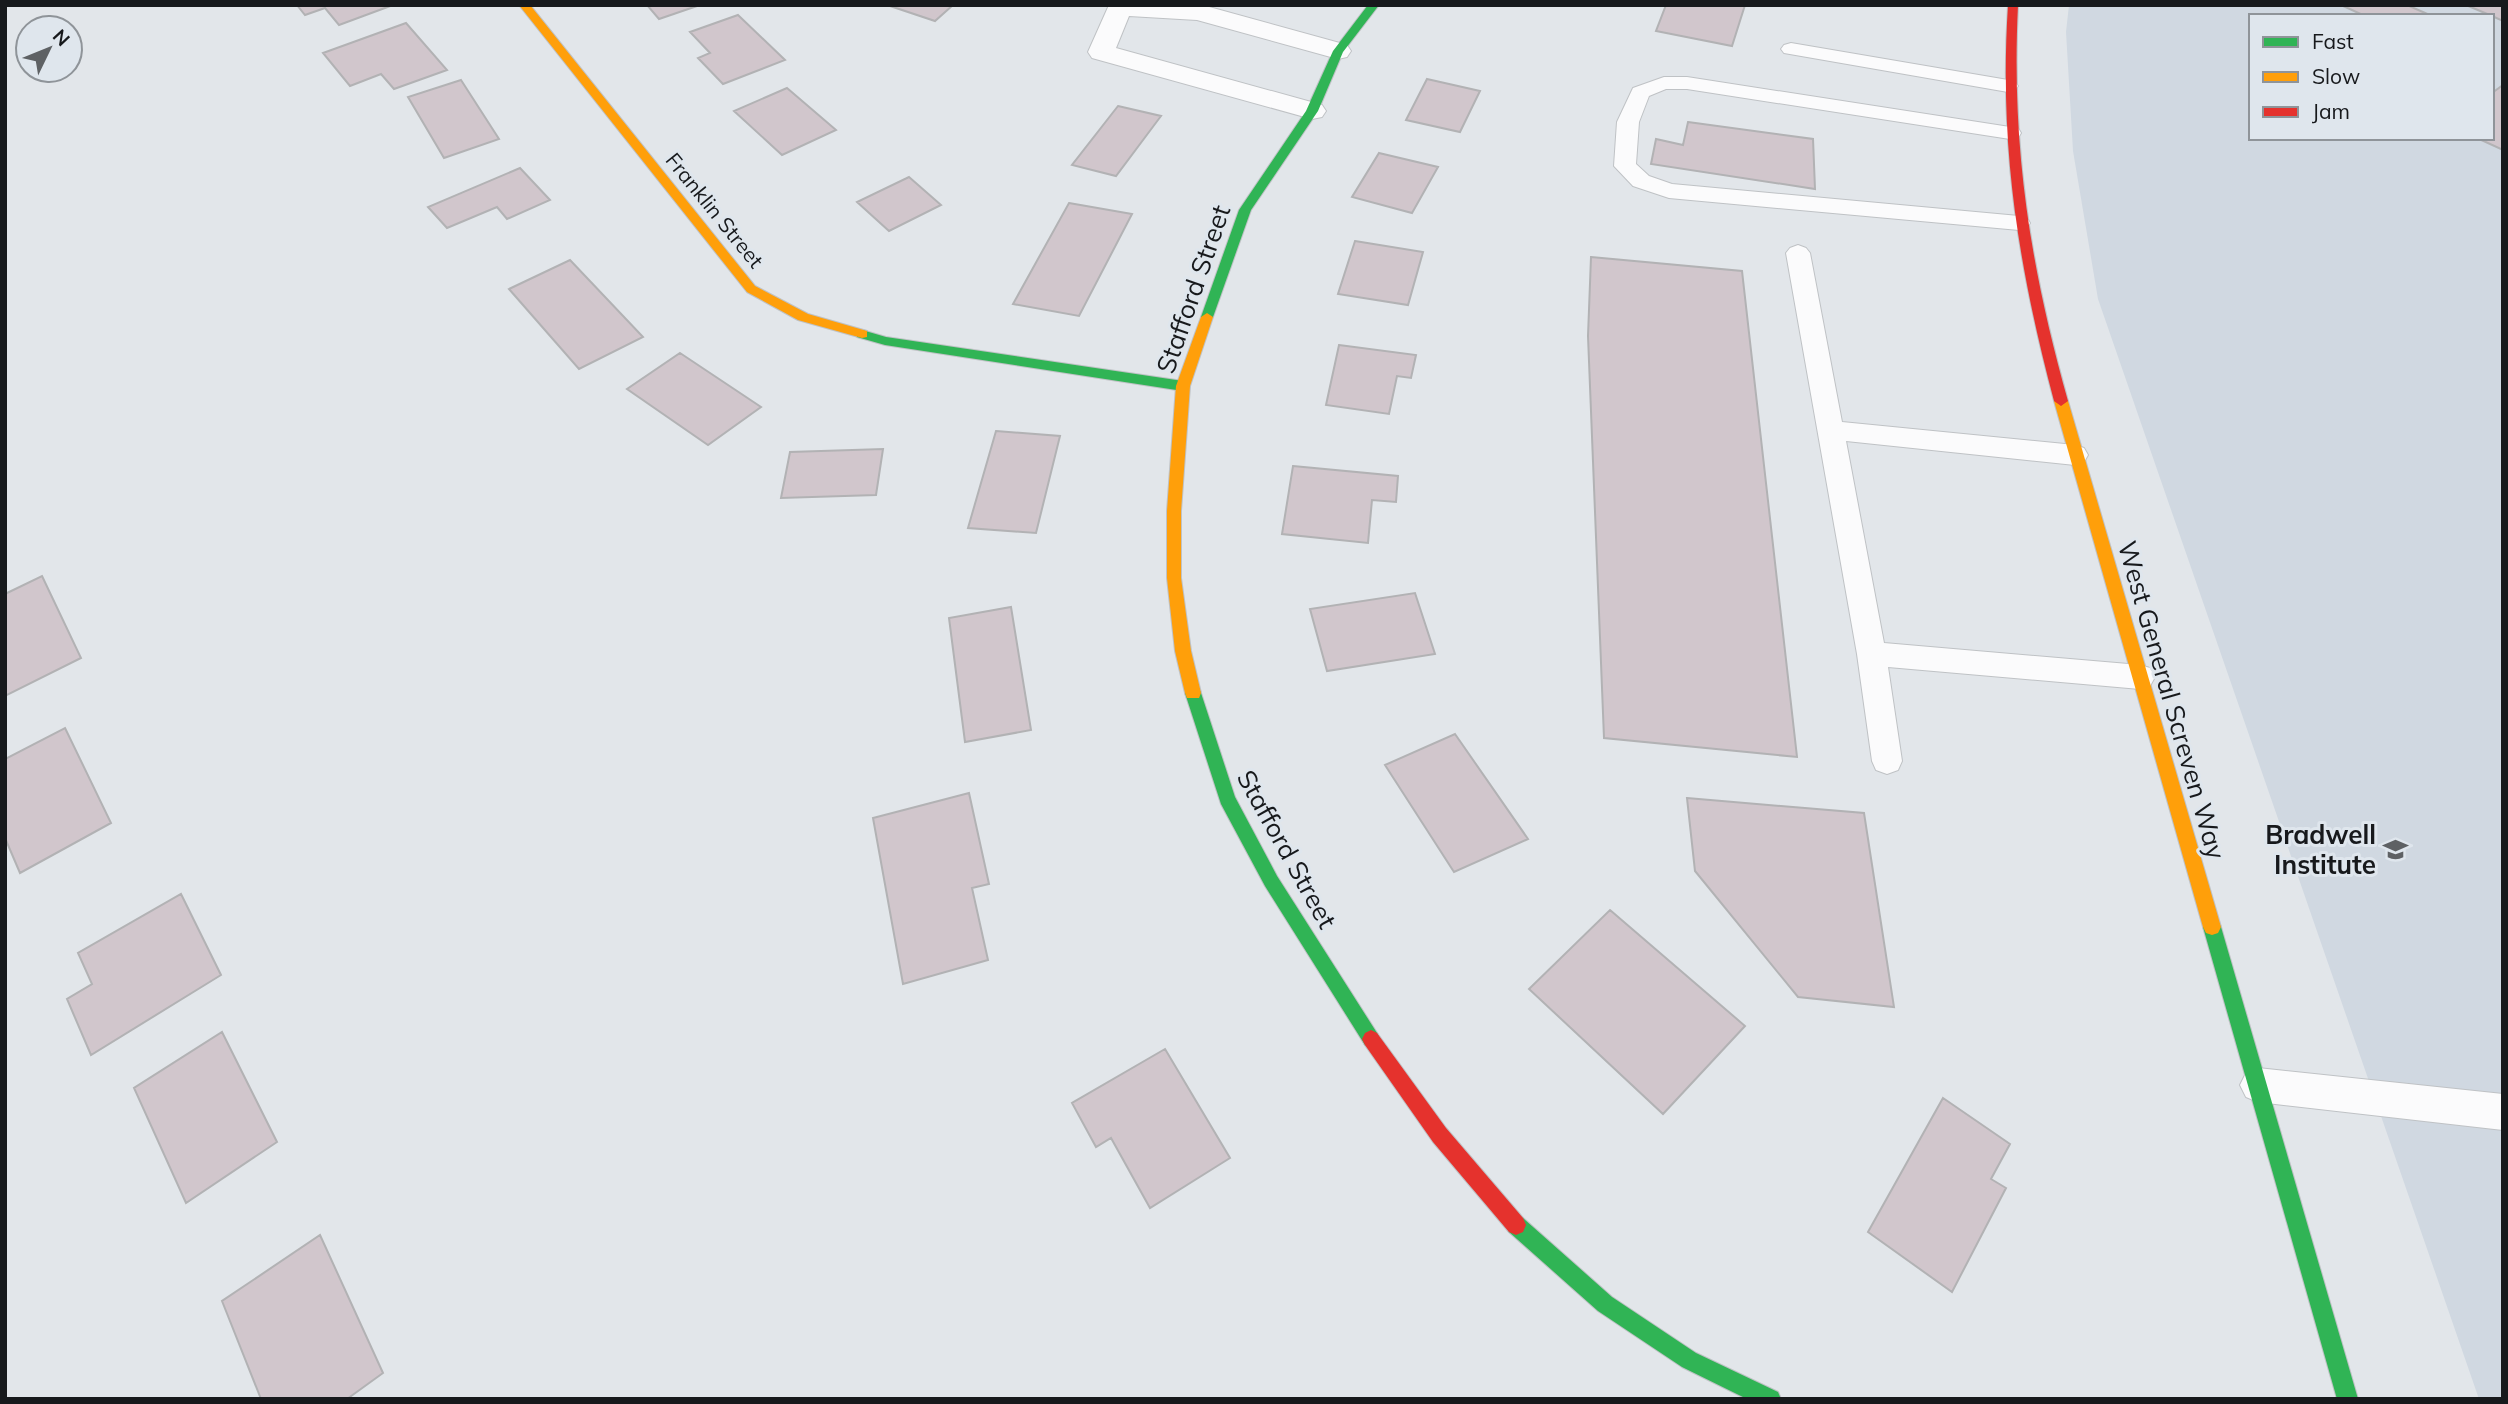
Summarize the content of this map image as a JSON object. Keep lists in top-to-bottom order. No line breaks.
{"streets":{"street":["Franklin Street","Stafford Street","West General Screven Way"]},"crossings":[["Franklin Street","Stafford Street"]],"places":{"school or university":["Bradwell Institute"]},"legend":["Fast","Slow","Jam"],"north":"top right"}
